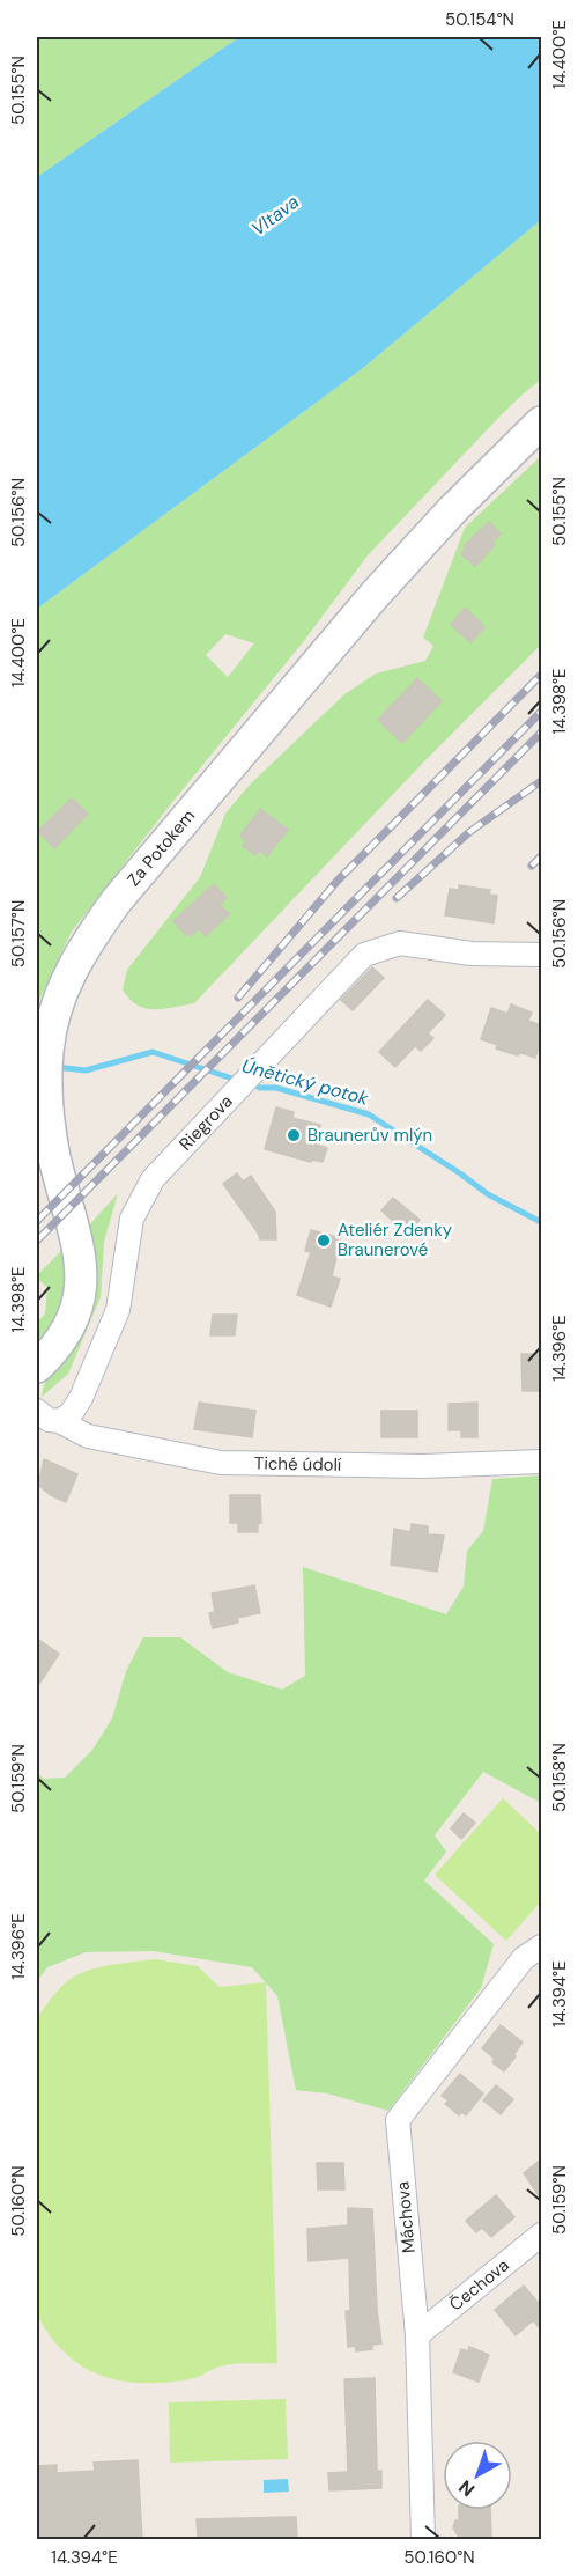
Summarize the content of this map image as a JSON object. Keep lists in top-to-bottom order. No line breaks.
{"streets":{"main road":["Za Potokem"],"street":["Riegrova","Tiché údolí","Máchova","Čechova"]},"crossings":[["Riegrova","Tiché údolí"],["Máchova","Čechova"]],"water":["Vltava","Únětický potok"],"places":["Braunerův mlýn","Ateliér Zdenky Braunerové"],"north":"bottom left","coordinates":["50.154°N","14.400°E","50.155°N","50.156°N","14.398°E","50.157°N","14.396°E","50.158°N","50.159°N","14.394°E","50.160°N"]}
